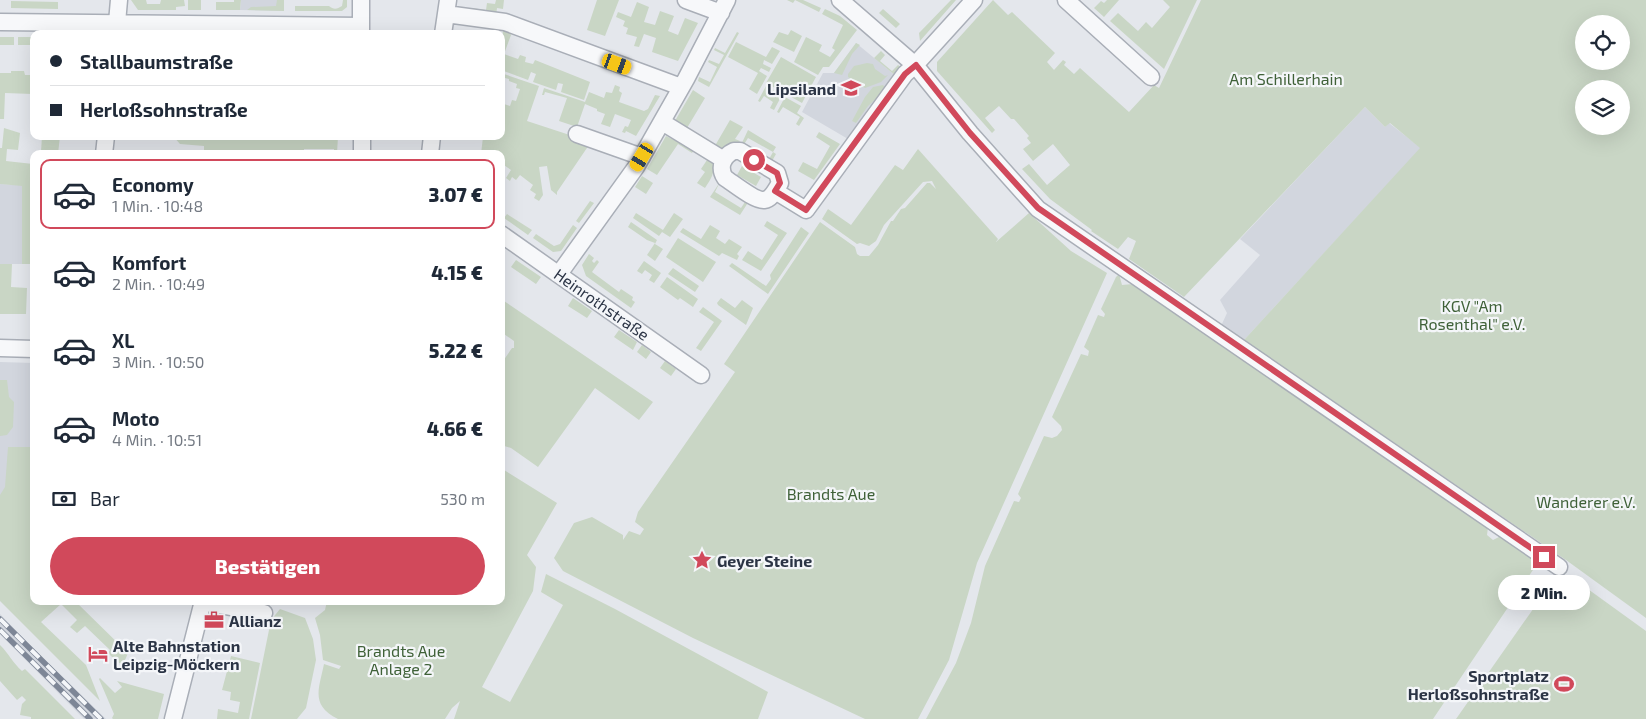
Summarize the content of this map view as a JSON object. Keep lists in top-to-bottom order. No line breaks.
{"streets":{"street":["Heinrothstraße"]},"parks":["Am Schillerhain","KGV \"Am Rosenthal\" e.V.","Brandts Aue","Wanderer e.V.","Brandts Aue Anlage 2"],"places":{"school or university":["Lipsiland"],"place":["Geyer Steine"],"office":["Allianz"],"hotel":["Alte Bahnstation Leipzig-Möckern"],"sports":["Sportplatz Herloßsohnstraße"]},"page":{"banner":["Stallbaumstraße","Herloßsohnstraße"],"list":[{"name":"Economy","note":"1 Min. · 10:48","value":"3.07 €"},{"name":"Komfort","note":"2 Min. · 10:49","value":"4.15 €"},{"name":"XL","note":"3 Min. · 10:50","value":"5.22 €"},{"name":"Moto","note":"4 Min. · 10:51","value":"4.66 €"}],"pay":["Bar","530 m"],"buttons":"Bestätigen","bubble":"2 Min."}}
